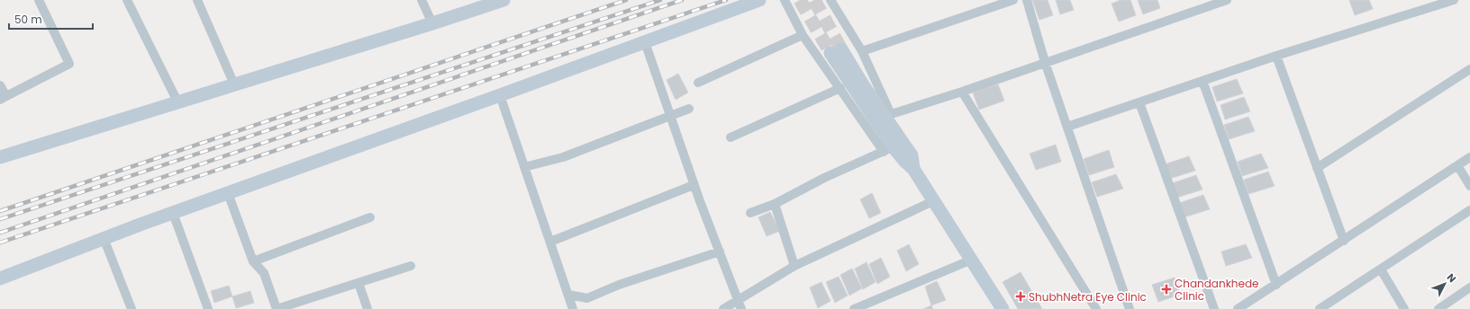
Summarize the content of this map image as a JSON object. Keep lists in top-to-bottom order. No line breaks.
{"places":{"health":["Chandankhede Clinic","ShubhNetra Eye Clinic"]},"scale_bar":"50 m","north":"top right"}
